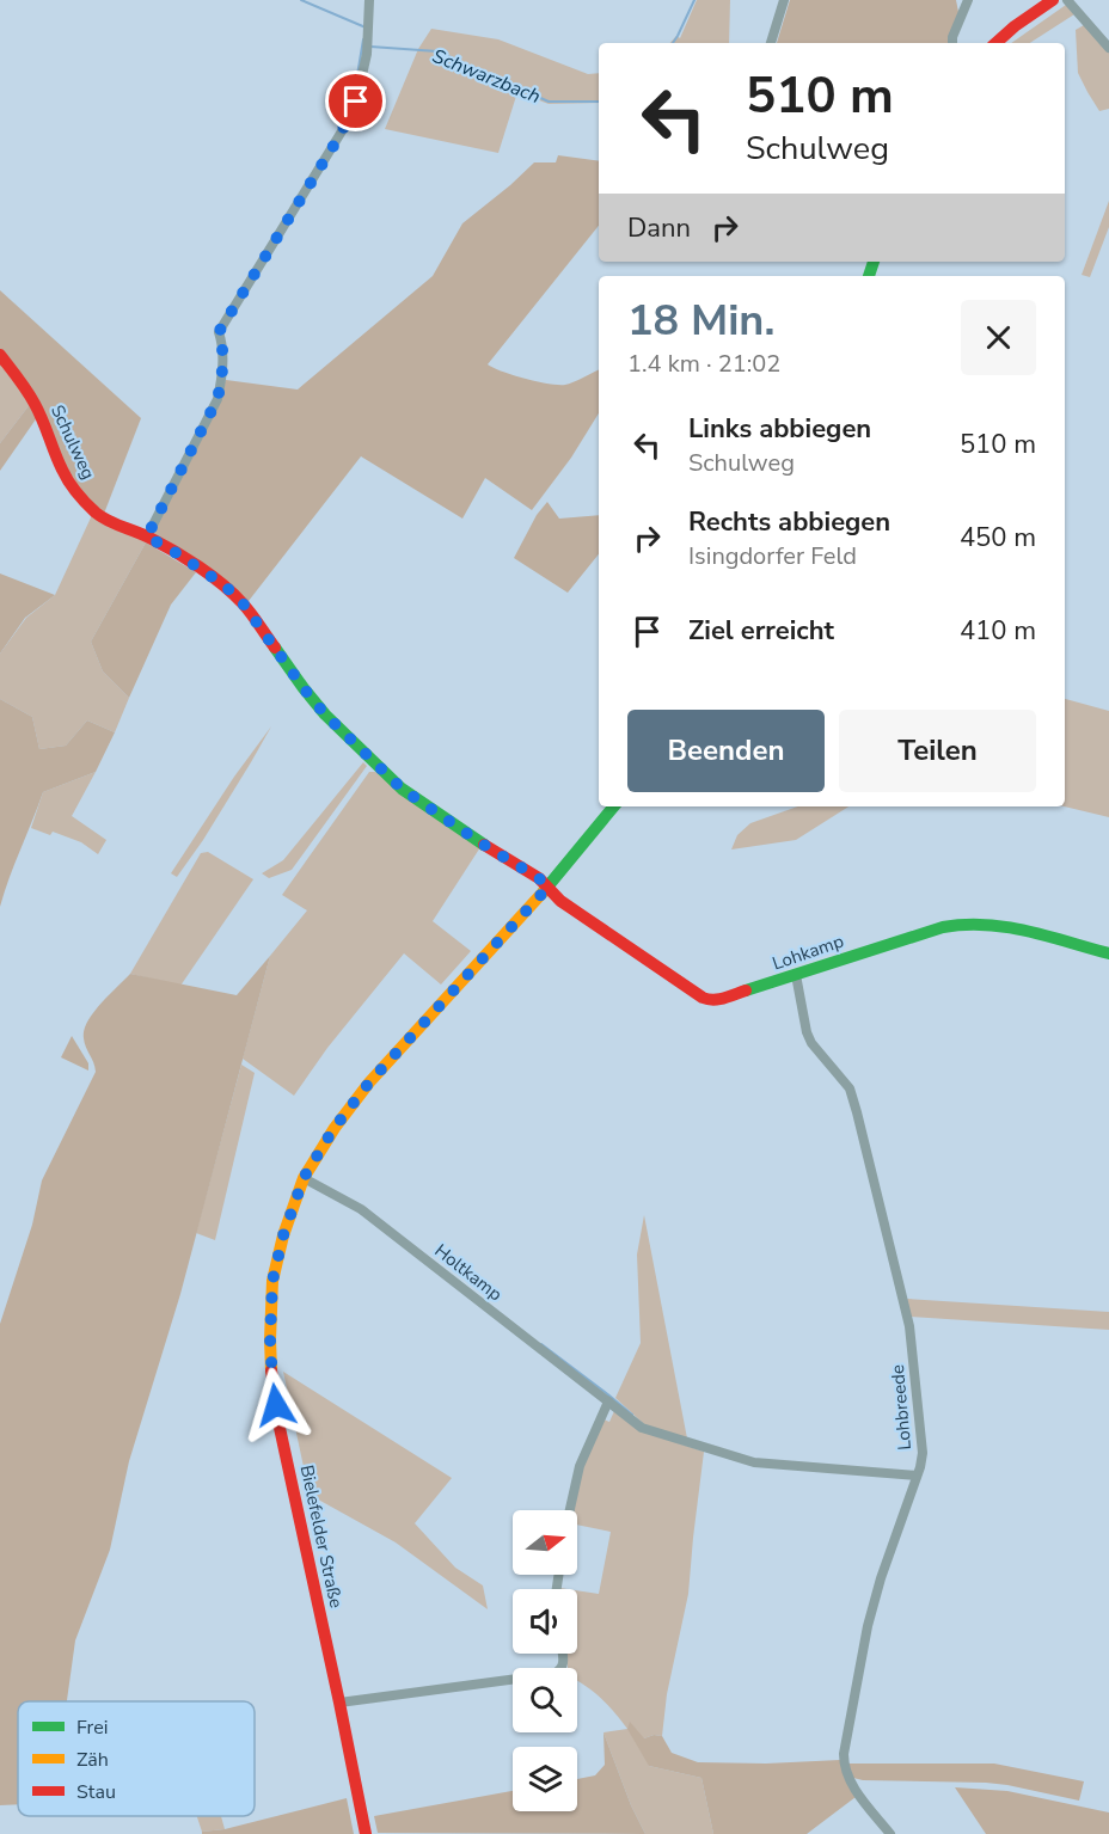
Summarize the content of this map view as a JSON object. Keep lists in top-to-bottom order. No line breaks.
{"streets":{"street":["Schulweg","Lohkamp","Holtkamp","Lohbreede","Bielefelder Straße"]},"crossings":[["Schulweg","Lohkamp"],["Schulweg","Bielefelder Straße"],["Lohkamp","Lohbreede"],["Lohkamp","Bielefelder Straße"],["Holtkamp","Lohbreede"],["Holtkamp","Bielefelder Straße"]],"water":["Schwarzbach"],"legend":["Frei","Zäh","Stau"],"north":"right","page":{"turn":["510 m","Schulweg"],"then":"Dann","heading":["18 Min.","1.4 km · 21:02"],"list":[{"name":"Links abbiegen","note":"Schulweg","value":"510 m"},{"name":"Rechts abbiegen","note":"Isingdorfer Feld","value":"450 m"},{"name":"Ziel erreicht","value":"410 m"}],"buttons":["Beenden","Teilen"]}}
